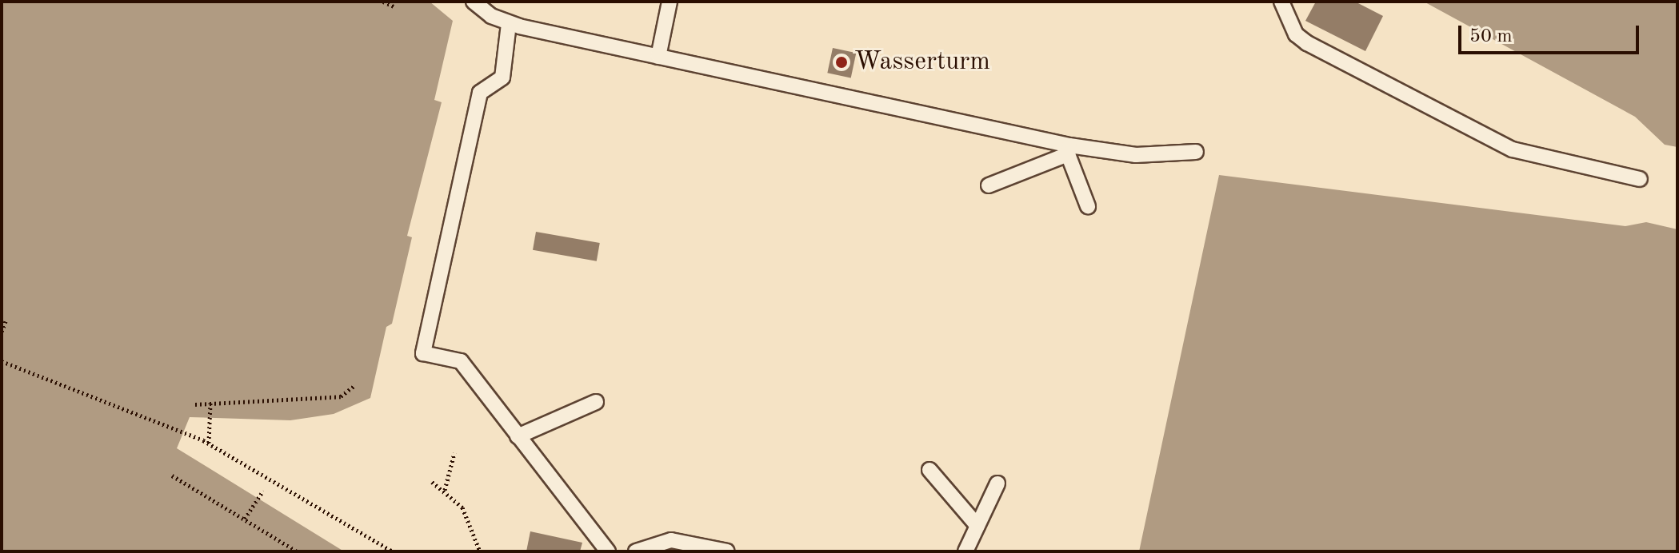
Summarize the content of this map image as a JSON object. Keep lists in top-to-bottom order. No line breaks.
{"places":["Wasserturm"],"scale_bar":"50 m"}
